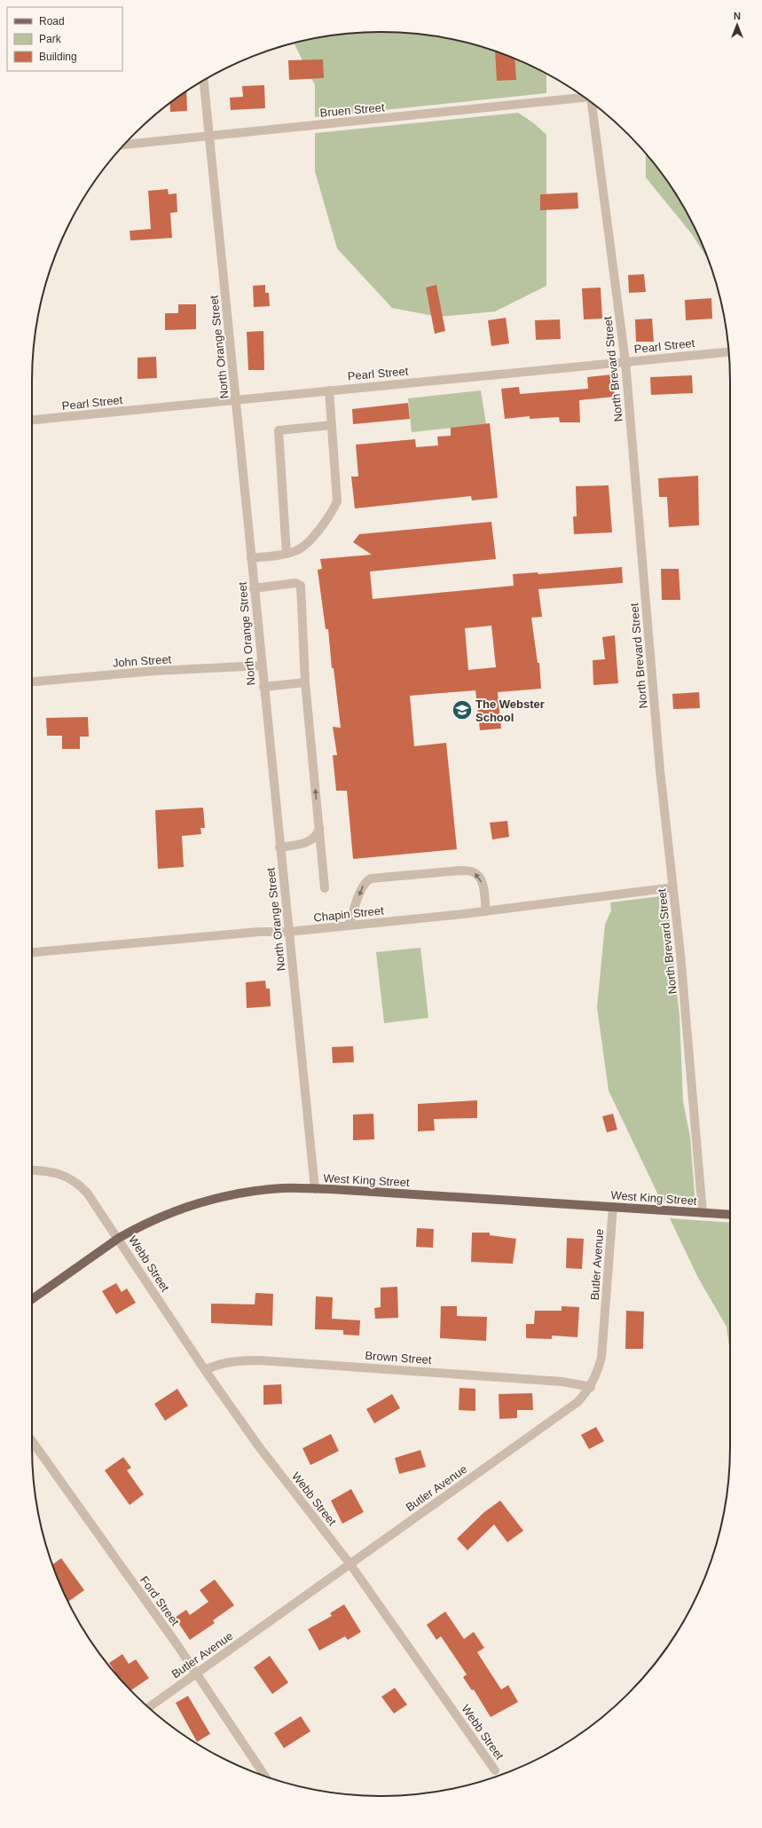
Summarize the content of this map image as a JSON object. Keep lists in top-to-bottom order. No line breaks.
{"streets":{"main road":["West King Street"],"street":["Bruen Street","Pearl Street","North Orange Street","North Brevard Street","John Street","Chapin Street","Webb Street","Butler Avenue","Brown Street","Ford Street"]},"crossings":[["Bruen Street","North Orange Street"],["Pearl Street","North Orange Street"],["Pearl Street","North Brevard Street"],["North Orange Street","John Street"],["North Orange Street","Chapin Street"],["North Orange Street","West King Street"],["North Brevard Street","Chapin Street"],["North Brevard Street","West King Street"],["West King Street","Webb Street"],["West King Street","Butler Avenue"],["Webb Street","Butler Avenue"],["Webb Street","Brown Street"],["Butler Avenue","Brown Street"],["Butler Avenue","Ford Street"]],"places":{"school or university":["The Webster School"]},"legend":["Road","Park","Building"],"north":"top"}
